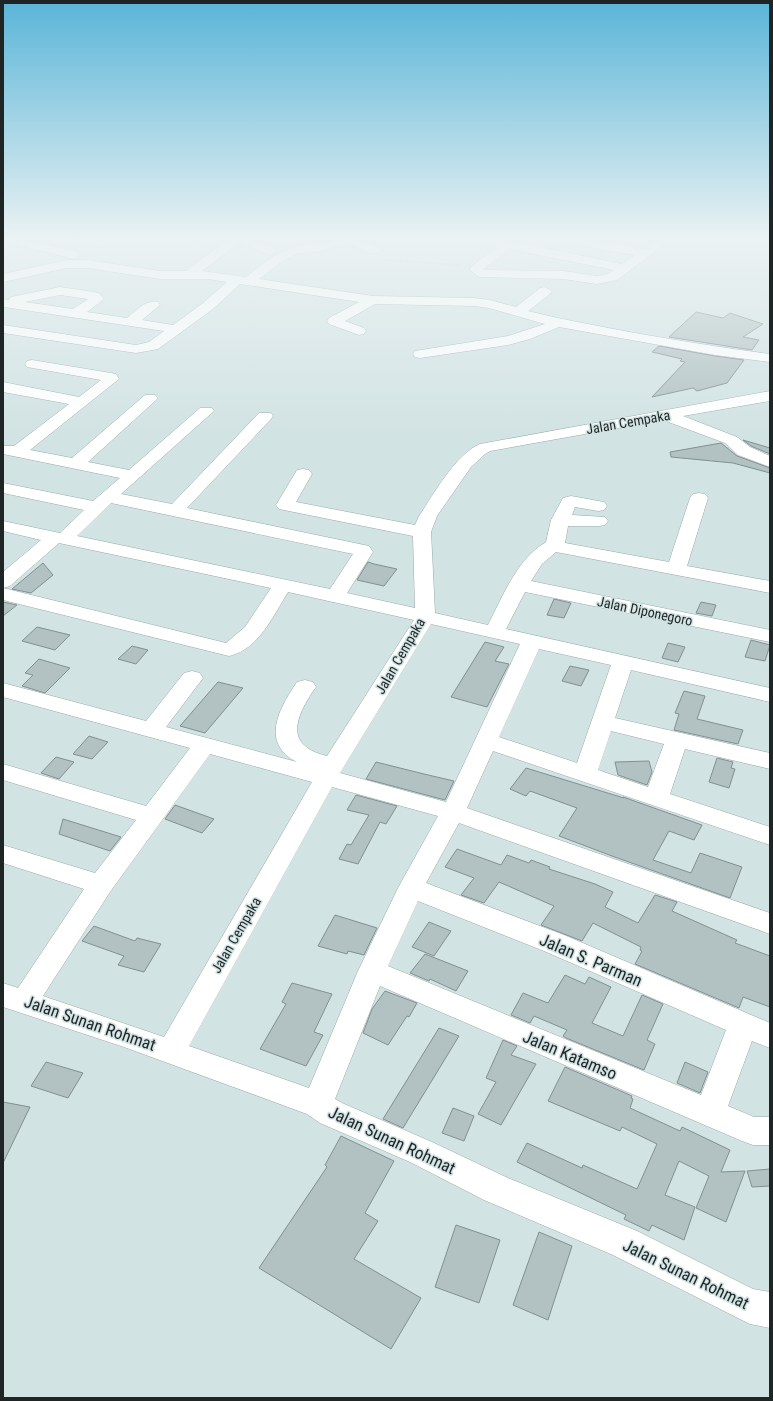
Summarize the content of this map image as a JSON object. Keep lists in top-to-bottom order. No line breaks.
{"streets":{"street":["Jalan Cempaka","Jalan Diponegoro","Jalan S. Parman","Jalan Sunan Rohmat","Jalan Katamso"]},"crossings":[["Jalan Cempaka","Jalan Sunan Rohmat"]]}
